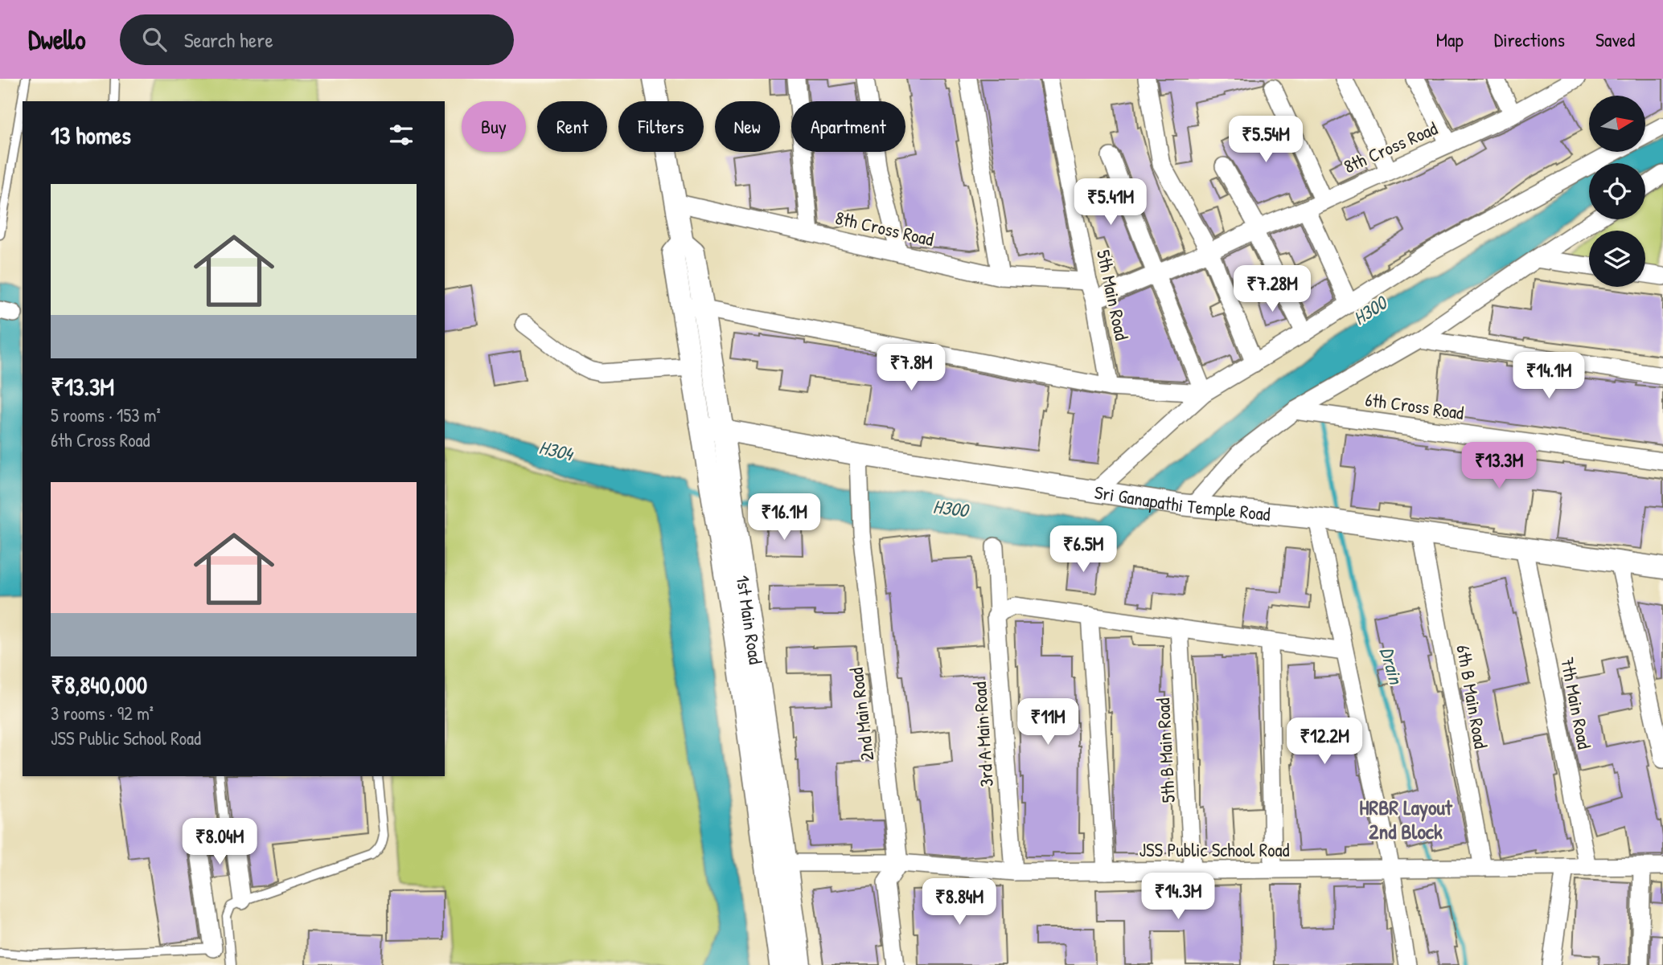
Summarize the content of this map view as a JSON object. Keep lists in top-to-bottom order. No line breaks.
{"streets":{"street":["8th Cross Road","5th Main Road","6th Cross Road","Sri Ganapathi Temple Road","1st Main Road","6th B Main Road","7th Main Road","2nd Main Road","3rd A Main Road","5th B Main Road","JSS Public School Road"]},"crossings":[["8th Cross Road","5th Main Road"],["8th Cross Road","1st Main Road"],["Sri Ganapathi Temple Road","1st Main Road"],["Sri Ganapathi Temple Road","6th B Main Road"],["Sri Ganapathi Temple Road","7th Main Road"],["Sri Ganapathi Temple Road","2nd Main Road"],["1st Main Road","JSS Public School Road"],["6th B Main Road","JSS Public School Road"],["7th Main Road","JSS Public School Road"],["2nd Main Road","JSS Public School Road"],["3rd A Main Road","JSS Public School Road"],["5th B Main Road","JSS Public School Road"]],"districts":["HRBR Layout 2nd Block"],"water":["H300","H304","Drain"],"north":"right","page":{"header":"Dwello","search":"Search here","nav":["Map","Directions","Saved"],"chip":["Buy","Rent","Filters","New","Apartment"],"heading":"13 homes","price":["₹5.54M","₹5.41M","₹7.28M","₹7.8M","₹14.1M","₹13.3M","₹16.1M","₹6.5M","₹11M","₹12.2M","₹8.04M","₹14.3M","₹8.84M"],"list":[{"name":"₹13.3M","note":"5 rooms · 153 m² · 6th Cross Road"},{"name":"₹8,840,000","note":"3 rooms · 92 m² · JSS Public School Road"}]}}
